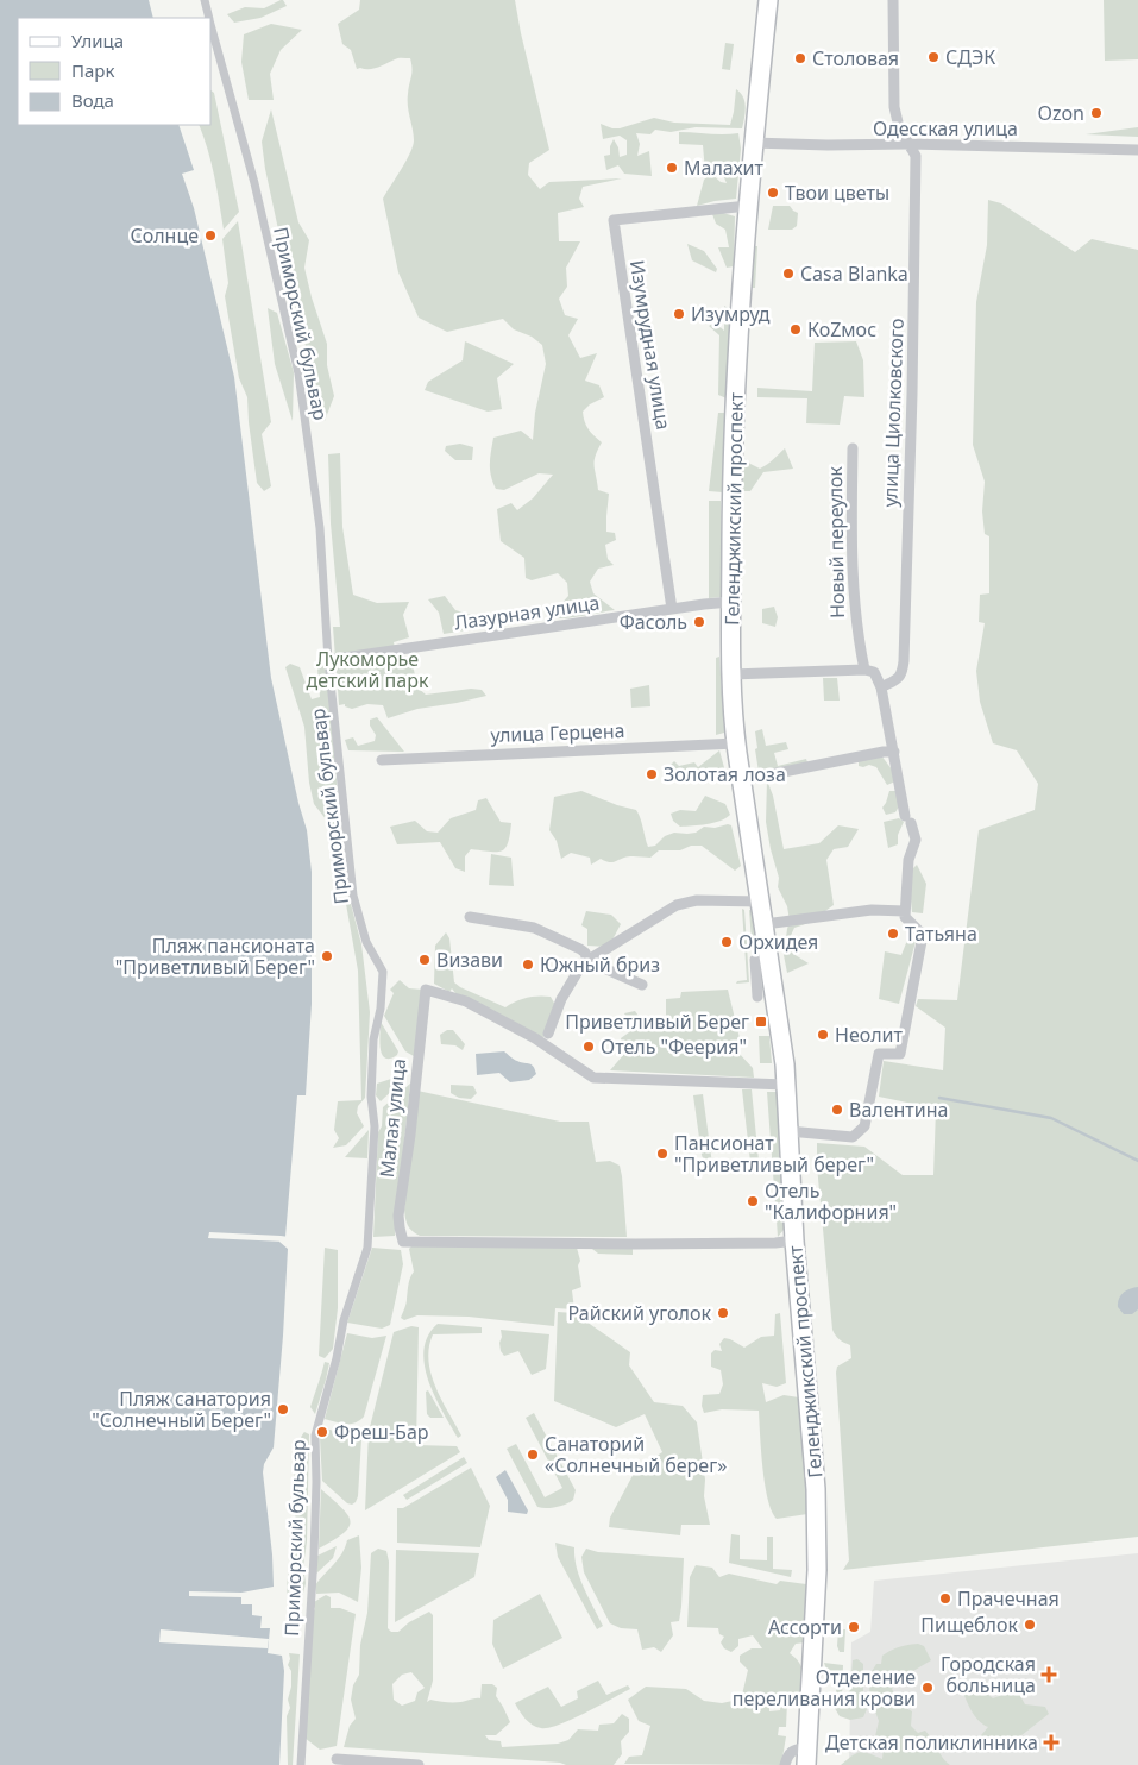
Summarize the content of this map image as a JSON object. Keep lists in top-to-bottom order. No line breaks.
{"streets":{"main road":["Геленджикский проспект"],"street":["Одесская улица","Приморский бульвар","Изумрудная улица","улица Циолковского","Новый переулок","Лазурная улица","улица Герцена","Малая улица"]},"crossings":[["Одесская улица","улица Циолковского"],["Приморский бульвар","Лазурная улица"],["Изумрудная улица","Геленджикский проспект"],["Изумрудная улица","Лазурная улица"],["Геленджикский проспект","Лазурная улица"],["Геленджикский проспект","улица Герцена"],["Геленджикский проспект","Малая улица"]],"parks":["Лукоморье детский парк"],"places":{"other":["СДЭК","Столовая","Ozon","Малахит","Твои цветы","Солнце","Casa Blanka","Изумруд","КоZмос","Фасоль","Золотая лоза","Татьяна","Орхидея","Пляж пансионата \"Приветливый Берег\"","Визави","Южный бриз","Неолит","Отель \"Феерия\"","Валентина","Пансионат \"Приветливый берег\"","Отель \"Калифорния\"","Райский уголок","Пляж санатория \"Солнечный Берег\"","Фреш-Бар","Санаторий «Солнечный берег»","Прачечная","Пищеблок","Ассорти","Отделение переливания крови"],"transit":["Приветливый Берег"],"health":["Городская больница","Детская поликлинника"]},"legend":["Улица","Парк","Вода"]}
